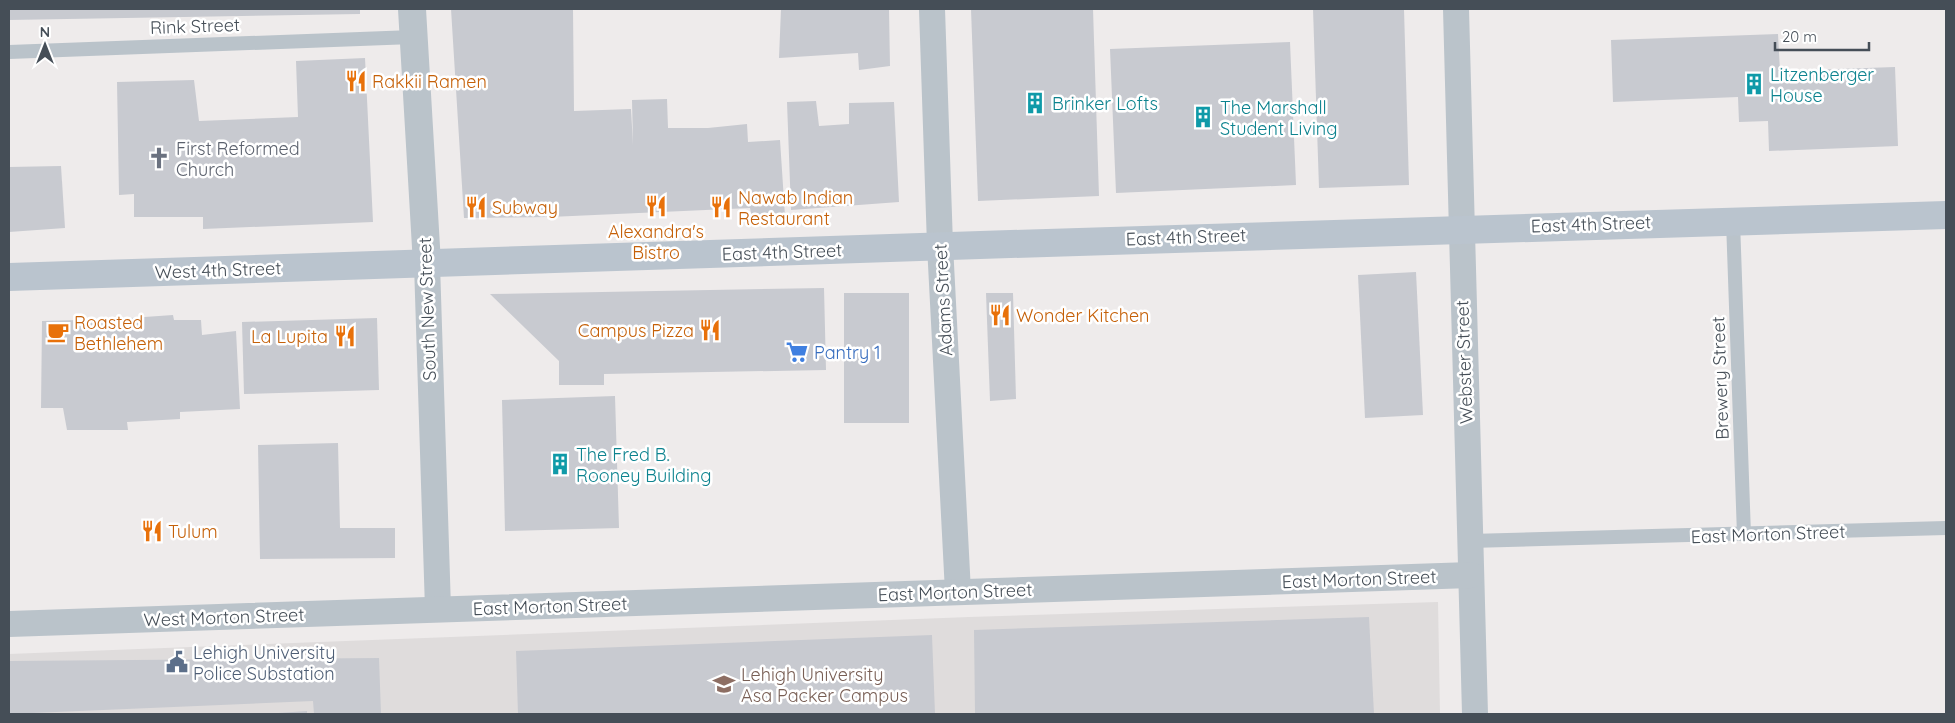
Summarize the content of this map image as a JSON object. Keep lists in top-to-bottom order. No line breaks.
{"streets":{"main road":["East 4th Street","West 4th Street"],"street":["Adams Street","South New Street","Webster Street","East Morton Street","West Morton Street"],"lane":["Rink Street","Brewery Street"]},"crossings":[["Rink Street","South New Street"],["East 4th Street","West 4th Street"],["East 4th Street","Adams Street"],["East 4th Street","South New Street"],["East 4th Street","Webster Street"],["East 4th Street","Brewery Street"],["West 4th Street","South New Street"],["Adams Street","East Morton Street"],["South New Street","East Morton Street"],["South New Street","West Morton Street"],["Webster Street","East Morton Street"],["Brewery Street","East Morton Street"],["East Morton Street","West Morton Street"]],"places":{"restaurant":["Rakkii Ramen","Alexandra's Bistro","Subway","Nawab Indian Restaurant","Wonder Kitchen","Campus Pizza","La Lupita","Tulum"],"building":["Litzenberger House","Brinker Lofts","The Marshall Student Living","The Fred B. Rooney Building"],"church":["First Reformed Church"],"cafe":["Roasted Bethlehem"],"supermarket":["Pantry 1"],"public building":["Lehigh University Police Substation"],"school or university":["Lehigh University Asa Packer Campus"]},"scale_bar":"20 m","north":"top"}
